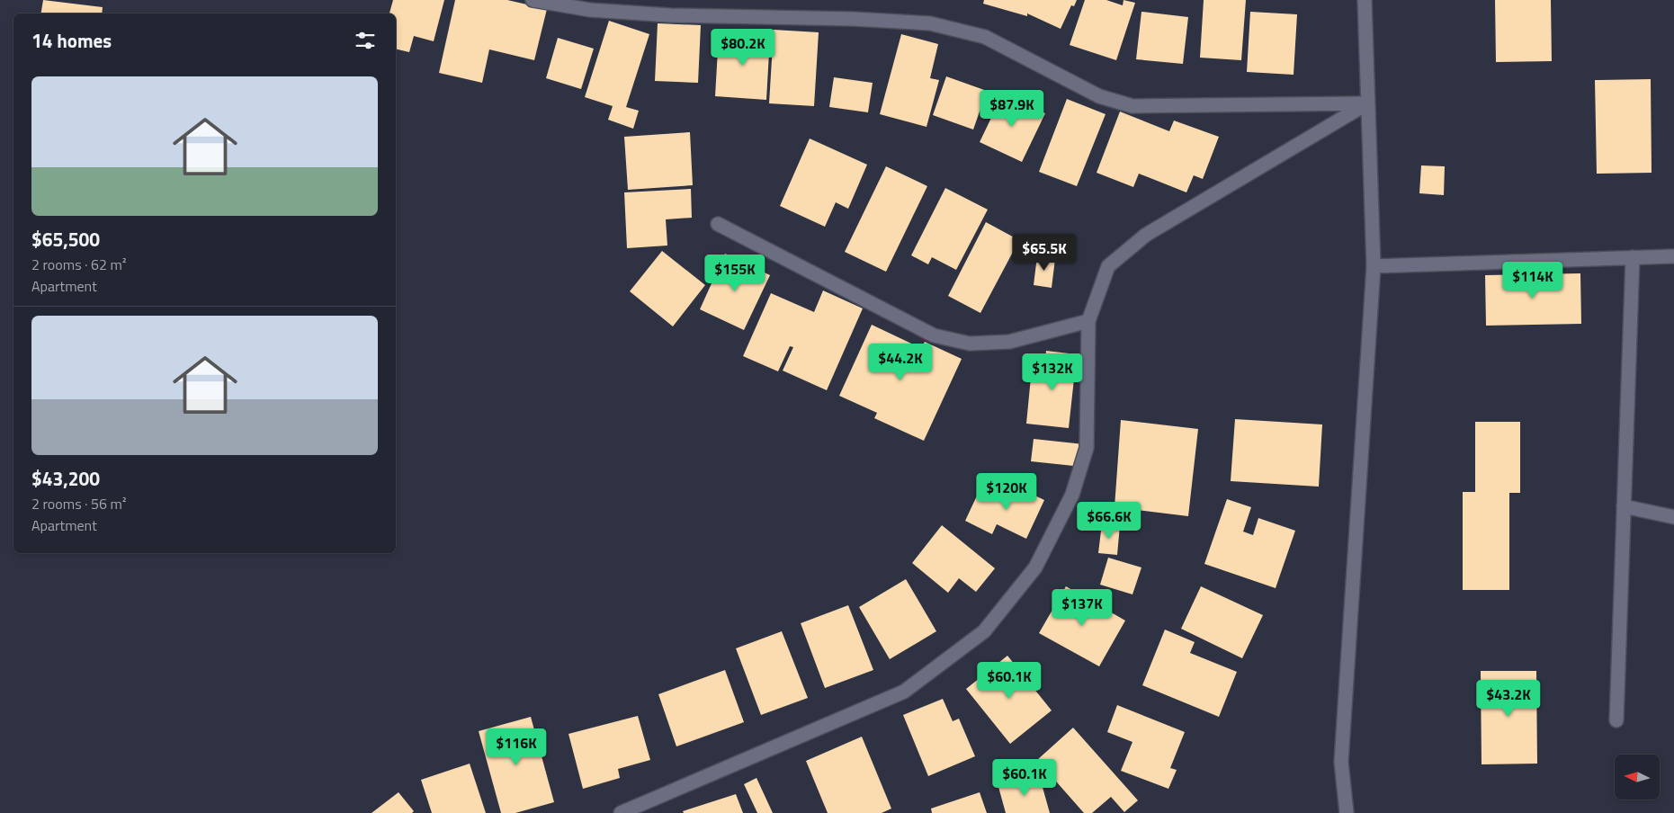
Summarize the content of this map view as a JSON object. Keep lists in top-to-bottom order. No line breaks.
{"north":"left","page":{"heading":"14 homes","price":["$80.2K","$87.9K","$65.5K","$155K","$114K","$44.2K","$132K","$120K","$66.6K","$137K","$60.1K","$43.2K","$116K","$60.1K"],"list":[{"name":"$65,500","note":"2 rooms · 62 m² · Apartment"},{"name":"$43,200","note":"2 rooms · 56 m² · Apartment"}]}}
